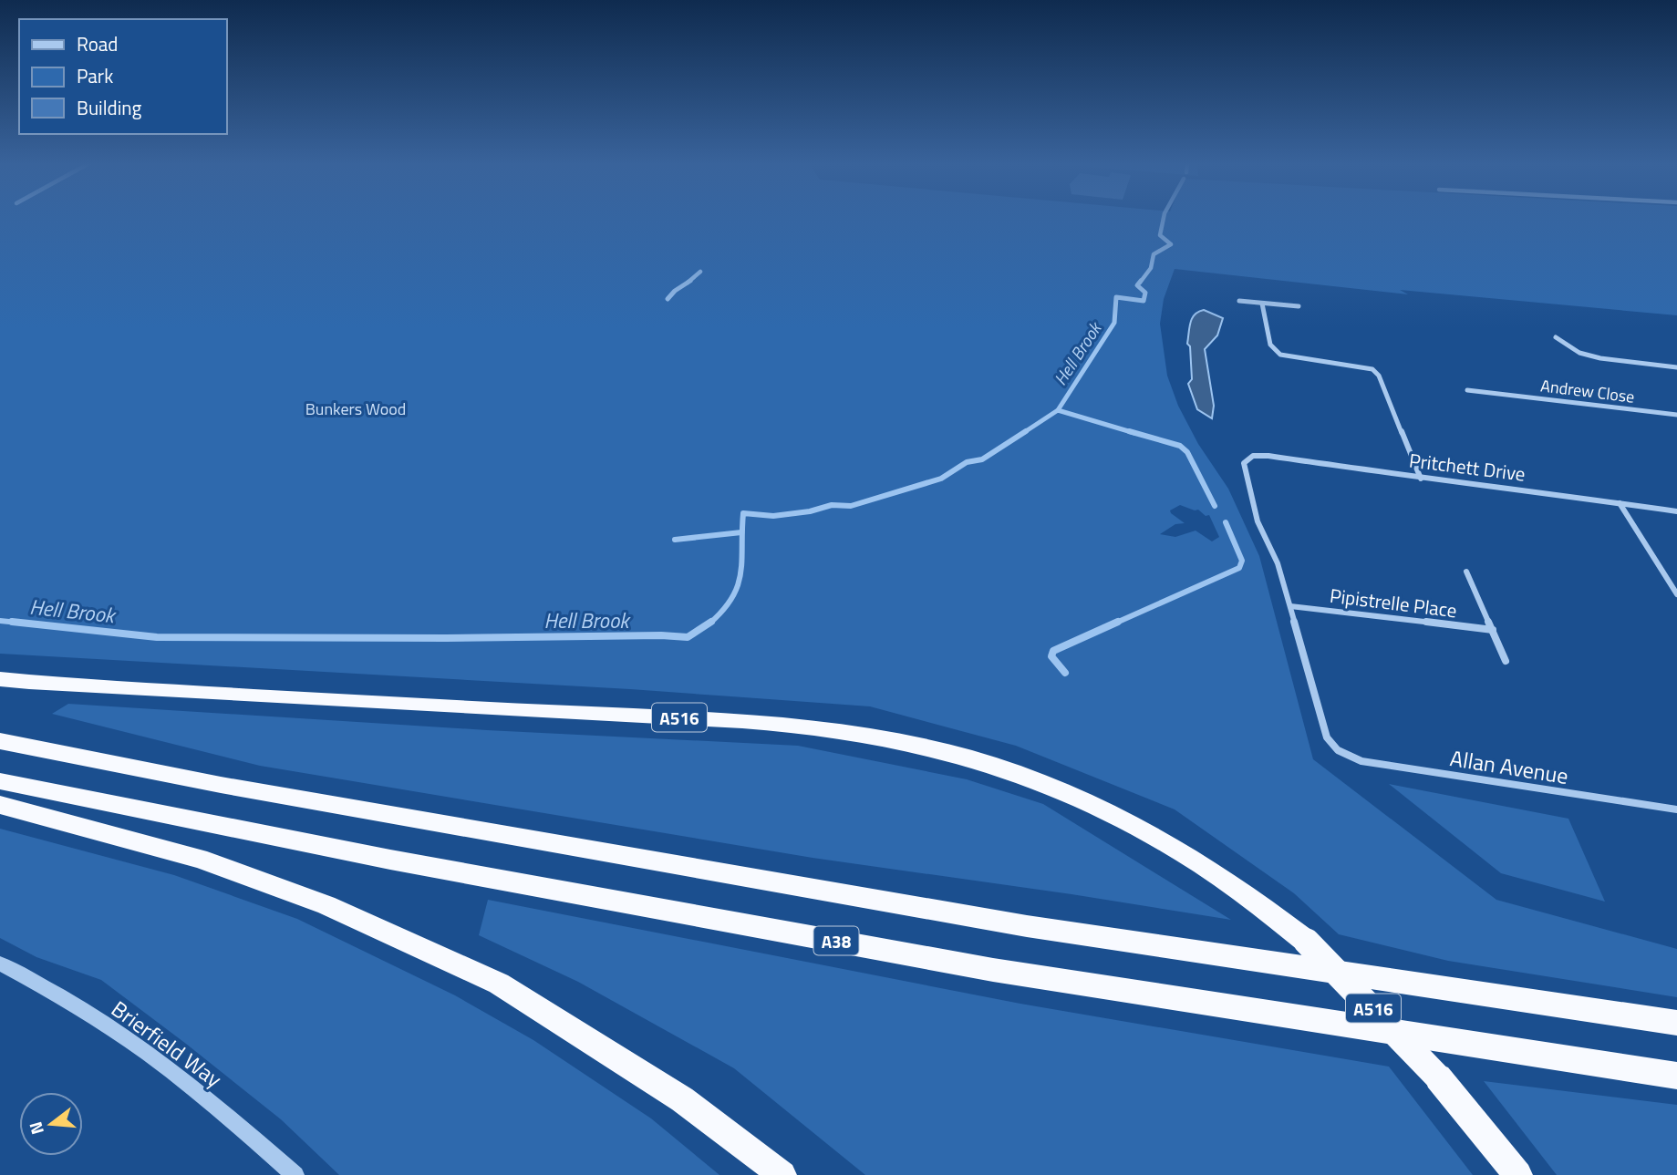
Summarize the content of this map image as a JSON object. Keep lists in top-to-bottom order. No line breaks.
{"streets":{"highway":["A516","A38"],"street":["Andrew Close","Pritchett Drive","Pipistrelle Place","Allan Avenue","Brierfield Way"]},"crossings":[["Pritchett Drive","Pipistrelle Place"],["Pritchett Drive","Allan Avenue"],["Pipistrelle Place","Allan Avenue"]],"water":["Hell Brook"],"parks":["Bunkers Wood"],"legend":["Road","Park","Building"],"north":"left"}
